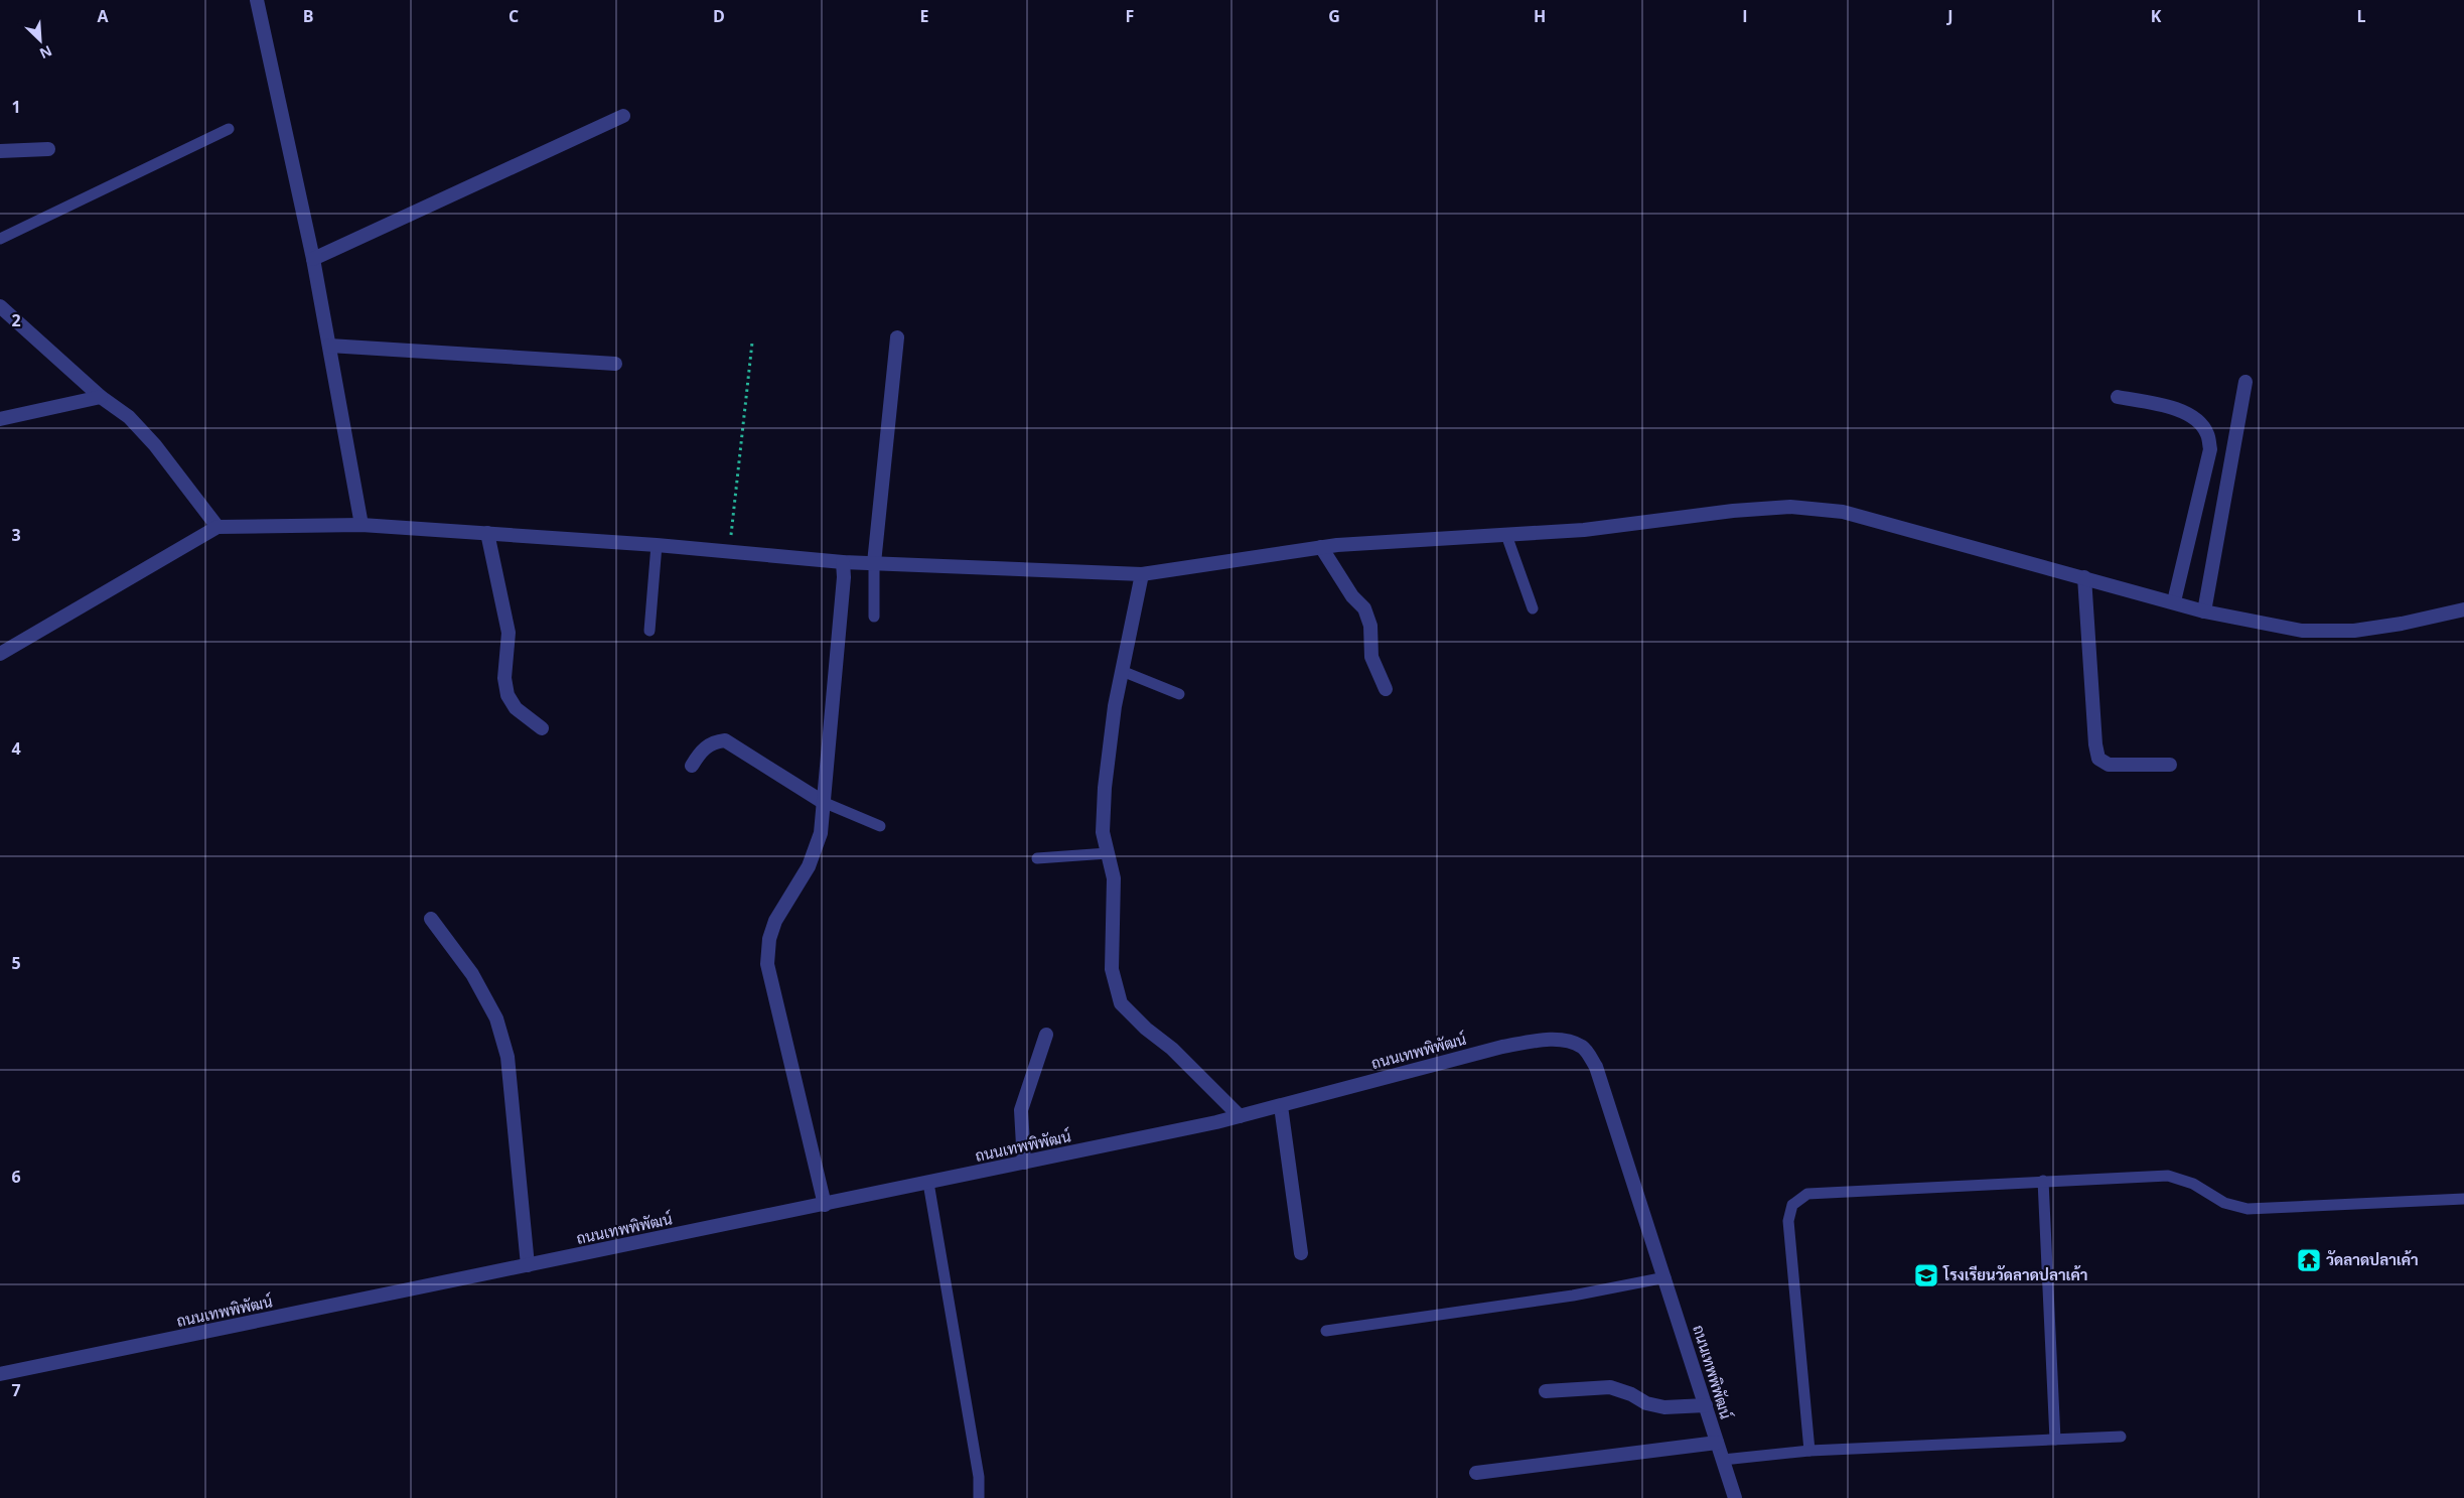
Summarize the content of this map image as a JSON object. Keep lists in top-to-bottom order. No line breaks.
{"streets":{"street":["ถนนเทพพิพัฒน์"]},"places":{"temple":["วัดลาดปลาเค้า"],"school or university":["โรงเรียนวัดลาดปลาเค้า"]},"north":"bottom right","grid":{"columns":["A","B","C","D","E","F","G","H","I","J","K","L"],"rows":["1","2","3","4","5","6","7"]}}
